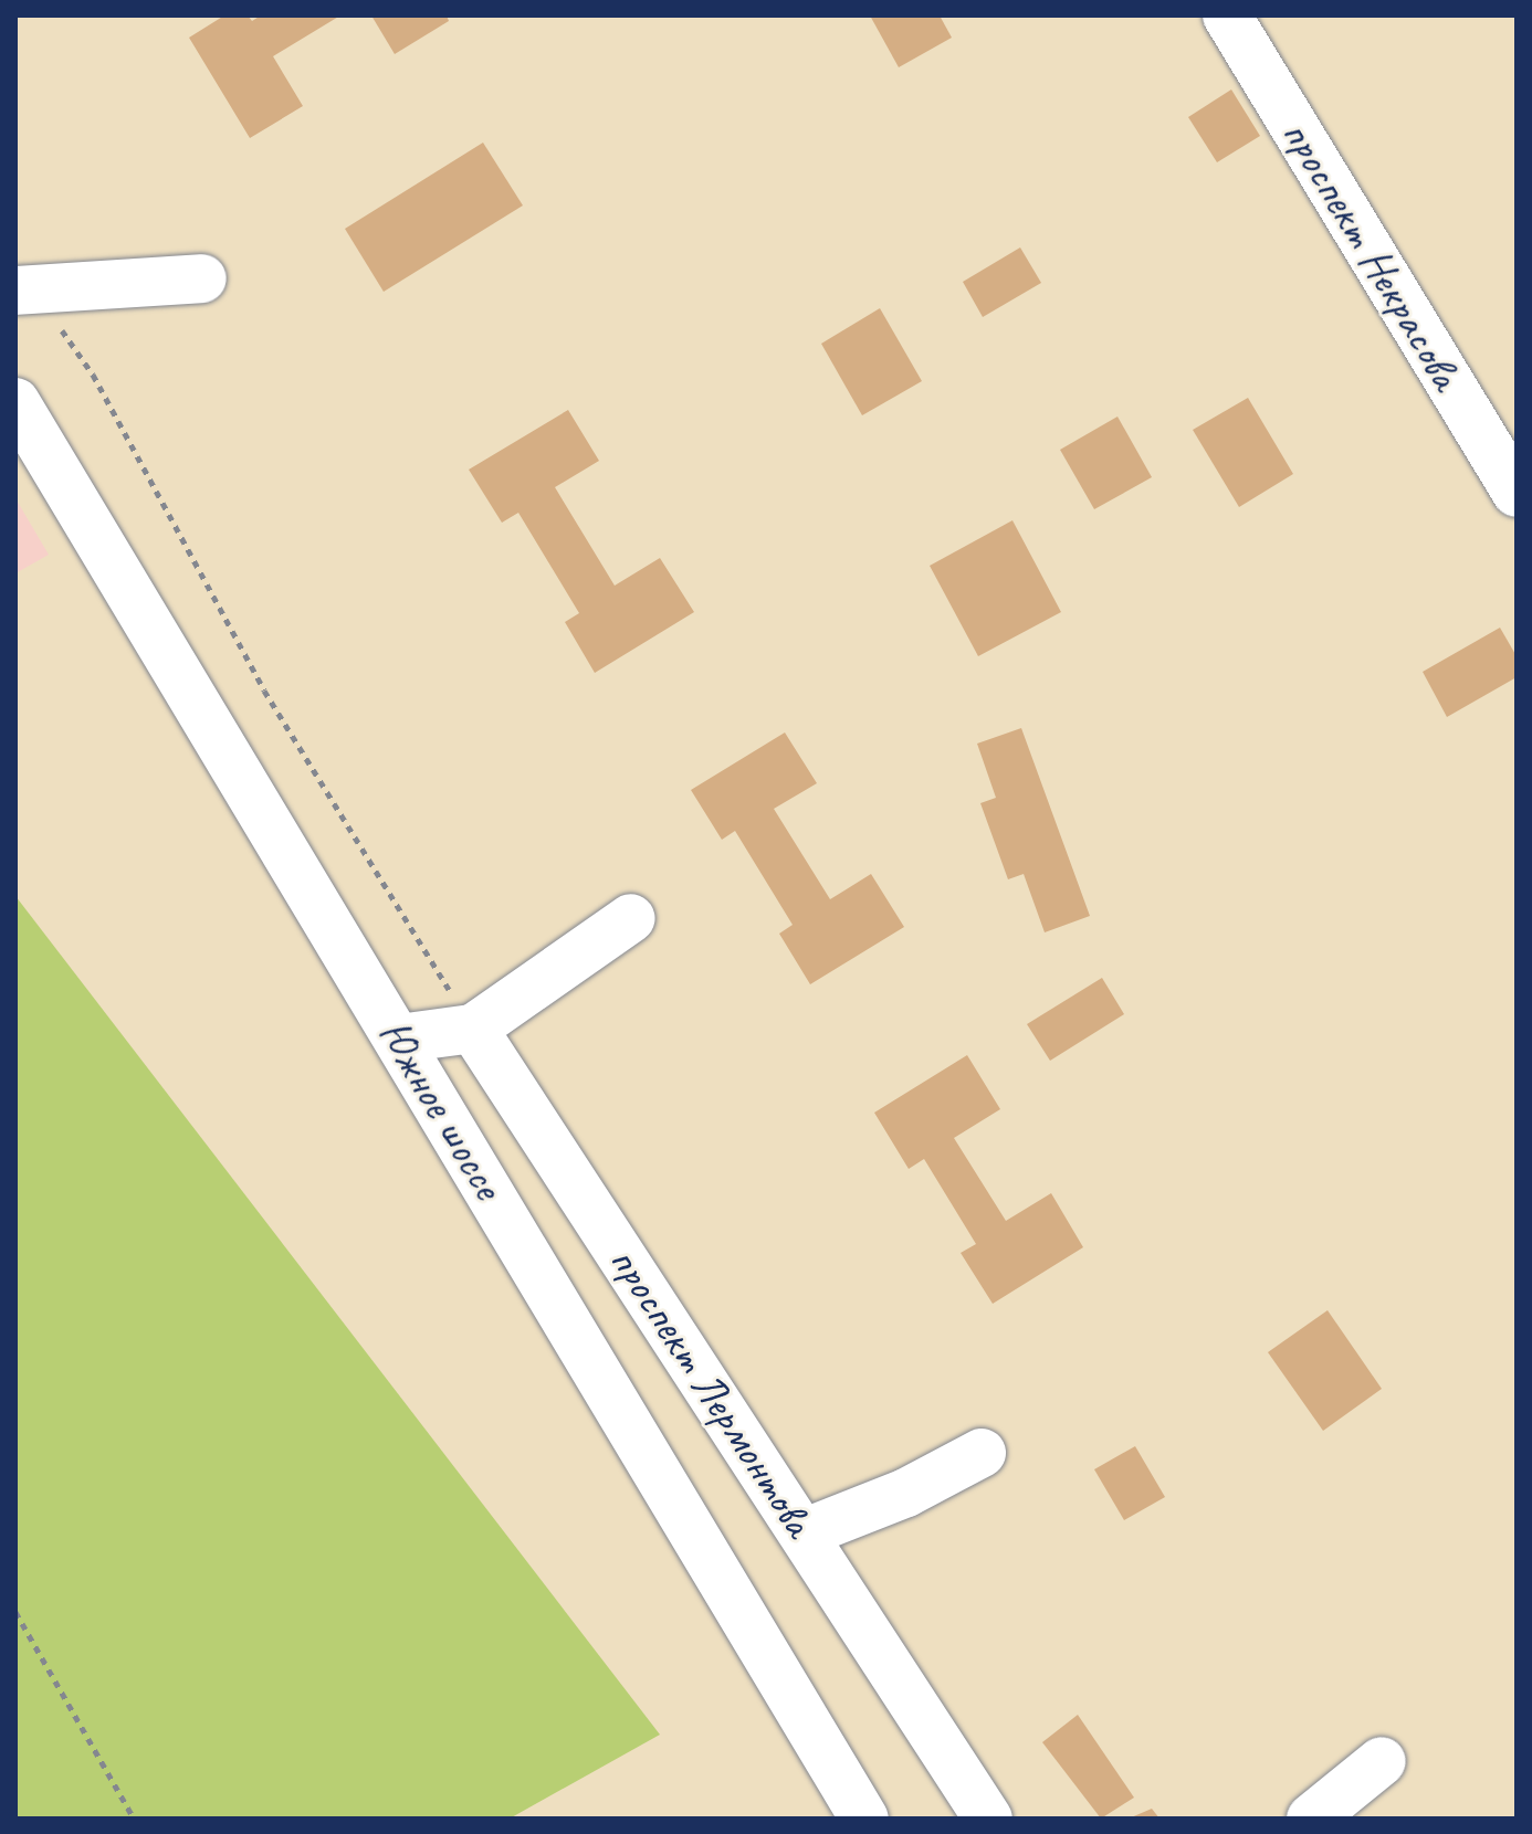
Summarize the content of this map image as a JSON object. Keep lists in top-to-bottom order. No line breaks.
{"streets":{"street":["проспект Некрасова","Южное шоссе","проспект Лермонтова"]}}
